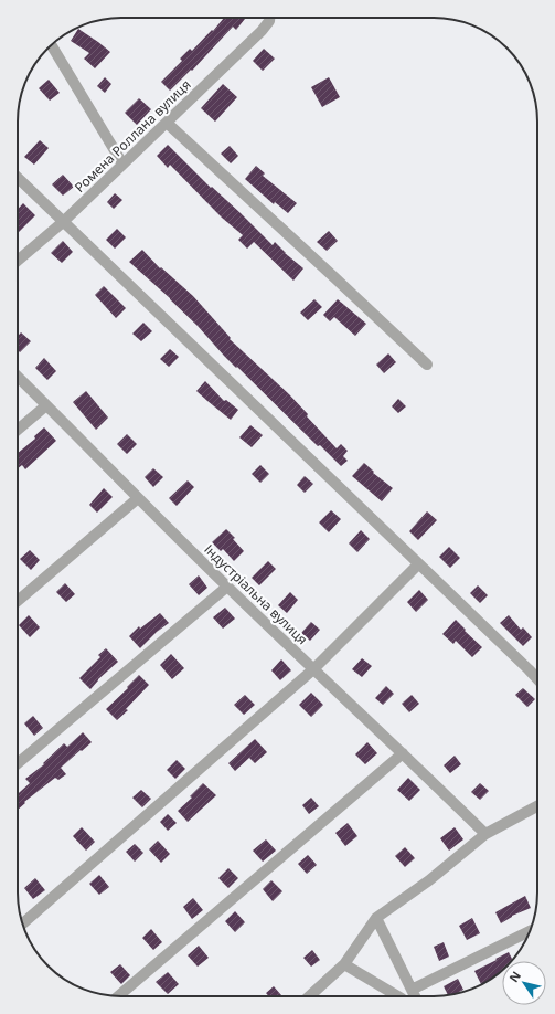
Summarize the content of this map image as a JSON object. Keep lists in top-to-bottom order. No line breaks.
{"streets":{"street":["Ромена Роллана вулиця","Індустріальна вулиця"]},"north":"top left"}
